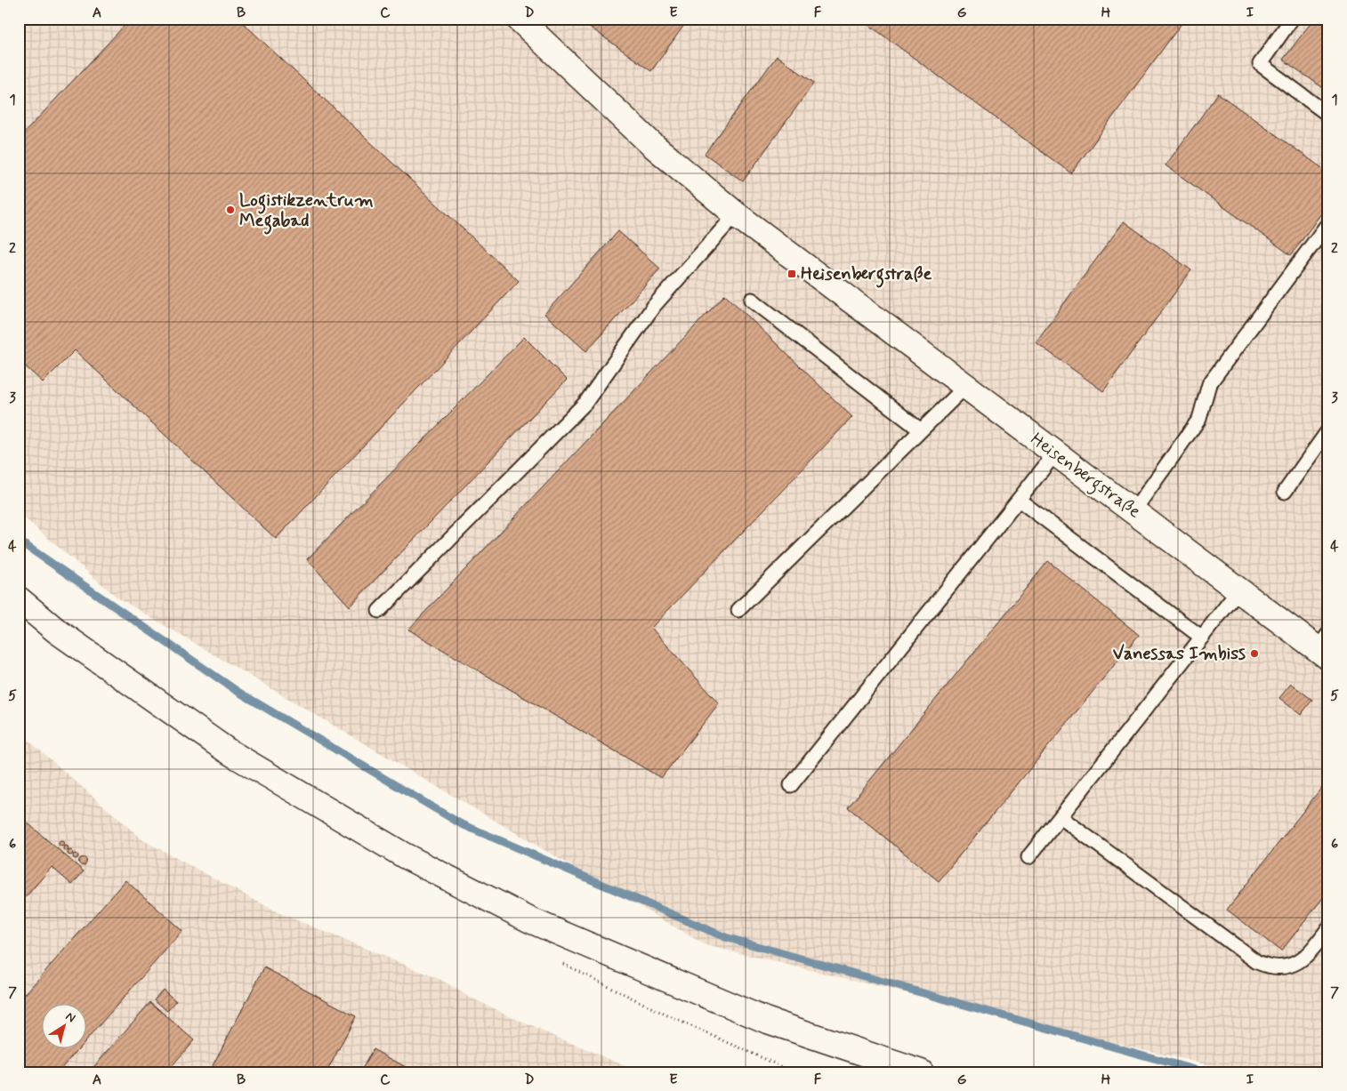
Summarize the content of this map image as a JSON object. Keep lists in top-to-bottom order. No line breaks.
{"streets":{"main road":["Heisenbergstraße"]},"places":{"other":["Logistikzentrum Megabad","Vanessas Imbiss"],"transit":["Heisenbergstraße"]},"north":"top right","grid":{"columns":["A","B","C","D","E","F","G","H","I"],"rows":["1","2","3","4","5","6","7"]}}
